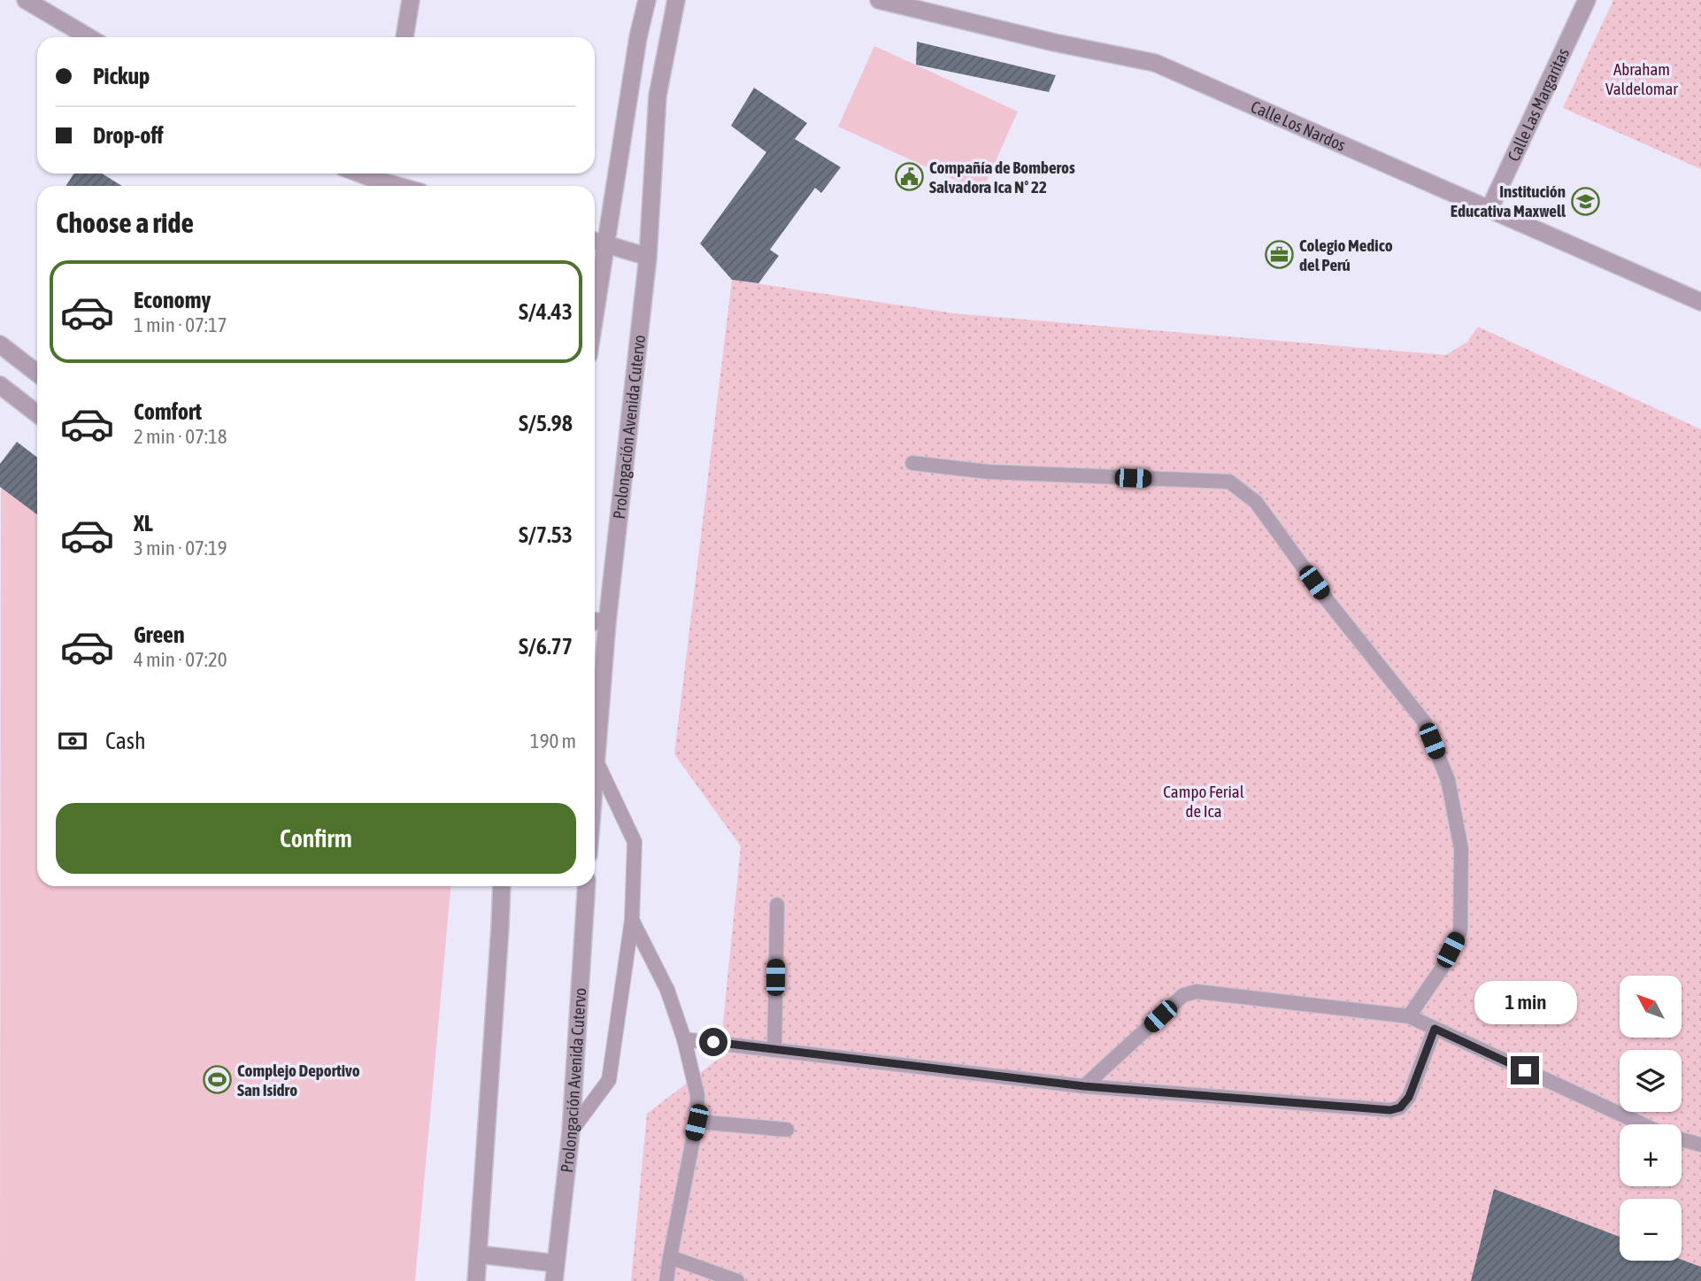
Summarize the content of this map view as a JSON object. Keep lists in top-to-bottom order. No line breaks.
{"streets":{"street":["Calle Las Margaritas","Calle Los Nardos","Prolongación Avenida Cutervo"]},"crossings":[["Calle Las Margaritas","Calle Los Nardos"]],"parks":["Abraham Valdelomar","Campo Ferial de Ica"],"places":{"public building":["Compañía de Bomberos Salvadora Ica Nº 22"],"school or university":["Institución Educativa Maxwell"],"office":["Colegio Medico del Perú"],"sports":["Complejo Deportivo San Isidro"]},"north":"top left","page":{"banner":["Pickup","Drop-off"],"heading":"Choose a ride","list":[{"name":"Economy","note":"1 min · 07:17","value":"S/4.43"},{"name":"Comfort","note":"2 min · 07:18","value":"S/5.98"},{"name":"XL","note":"3 min · 07:19","value":"S/7.53"},{"name":"Green","note":"4 min · 07:20","value":"S/6.77"}],"pay":["Cash","190 m"],"buttons":"Confirm","map_buttons":["+","−"],"bubble":"1 min"}}
